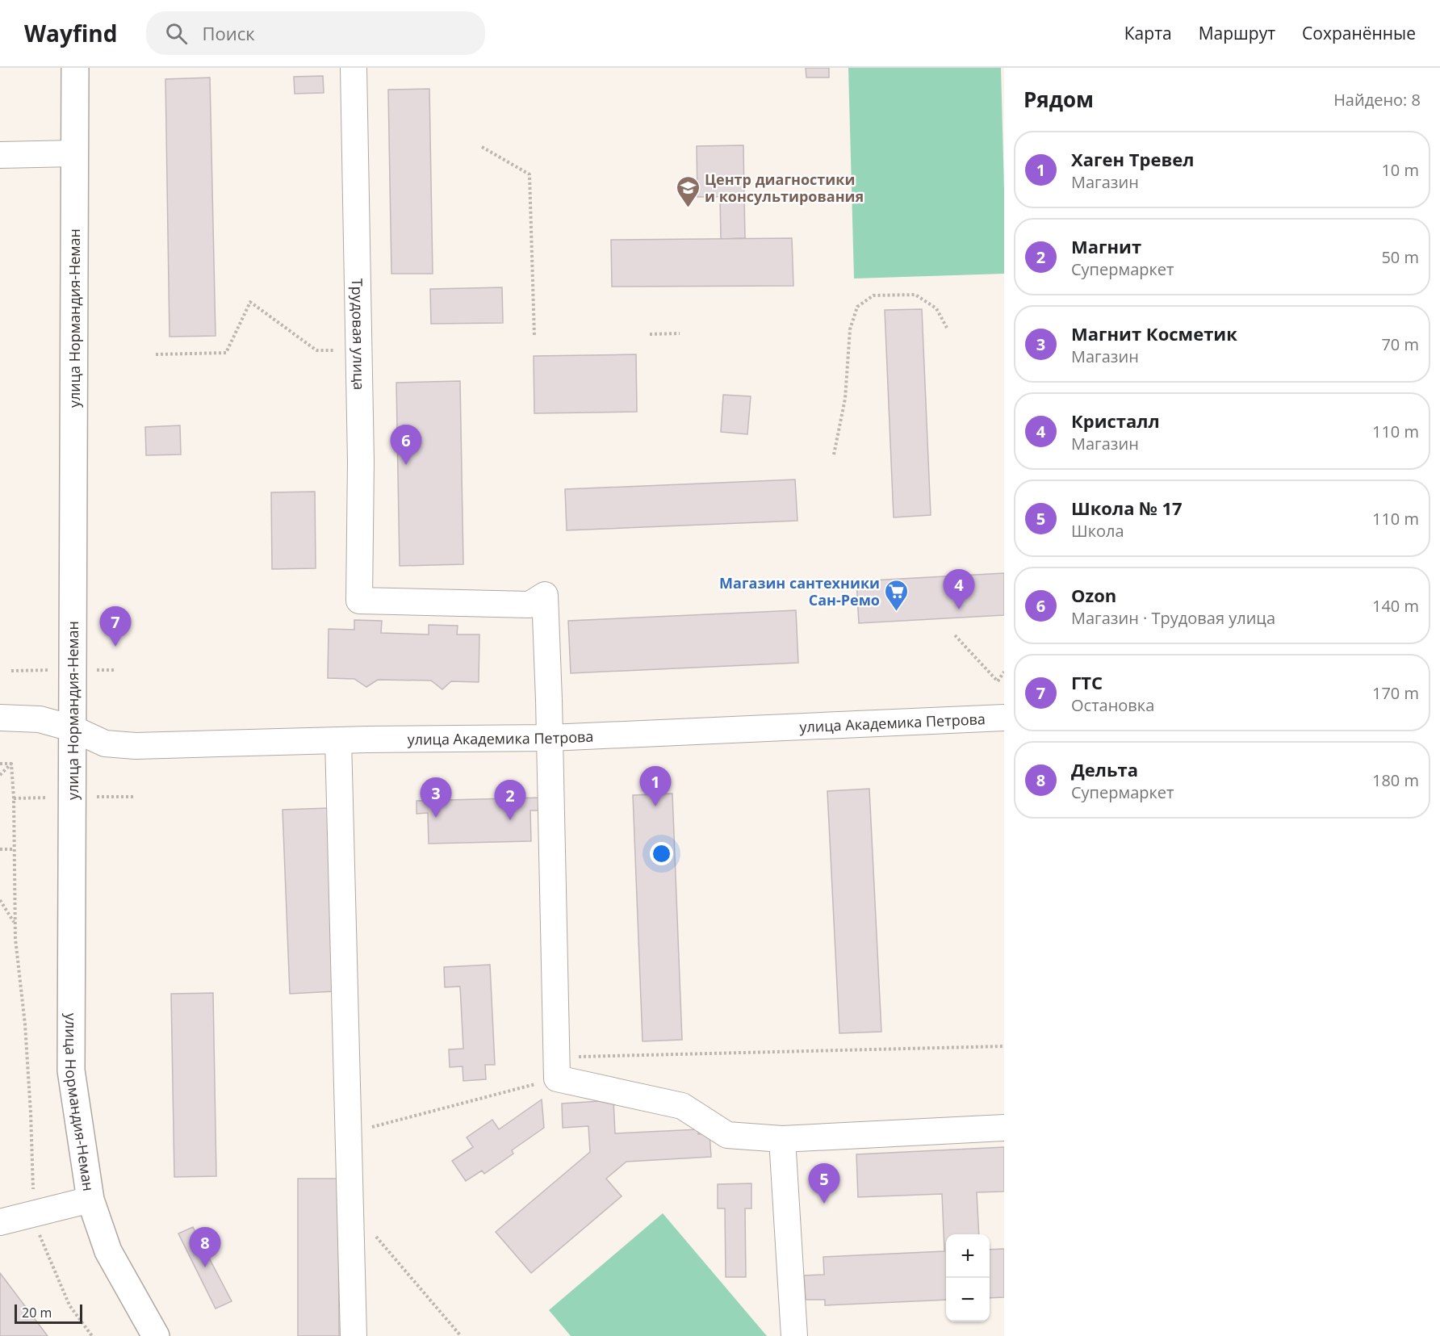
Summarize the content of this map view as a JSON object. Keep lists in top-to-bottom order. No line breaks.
{"streets":{"main road":["улица Нормандия-Неман"],"street":["Трудовая улица","улица Академика Петрова"]},"crossings":[["улица Нормандия-Неман","улица Академика Петрова"],["Трудовая улица","улица Академика Петрова"]],"places":{"school or university":["Центр диагностики и консультирования"],"supermarket":["Магазин сантехники Сан-Ремо"]},"scale_bar":"20 m","page":{"header":"Wayfind","search":"Поиск","nav":["Карта","Маршрут","Сохранённые"],"heading":["Рядом","Найдено: 8"],"list":[{"mark":"1","name":"Хаген Тревел","note":"Магазин","value":"10 m"},{"mark":"2","name":"Магнит","note":"Супермаркет","value":"50 m"},{"mark":"3","name":"Магнит Косметик","note":"Магазин","value":"70 m"},{"mark":"4","name":"Кристалл","note":"Магазин","value":"110 m"},{"mark":"5","name":"Школа № 17","note":"Школа","value":"110 m"},{"mark":"6","name":"Ozon","note":"Магазин · Трудовая улица","value":"140 m"},{"mark":"7","name":"ГТС","note":"Остановка","value":"170 m"},{"mark":"8","name":"Дельта","note":"Супермаркет","value":"180 m"}],"pins":["6","4","7","1","3","2","5","8"],"map_buttons":["+","−"],"scale":"20 m"}}
